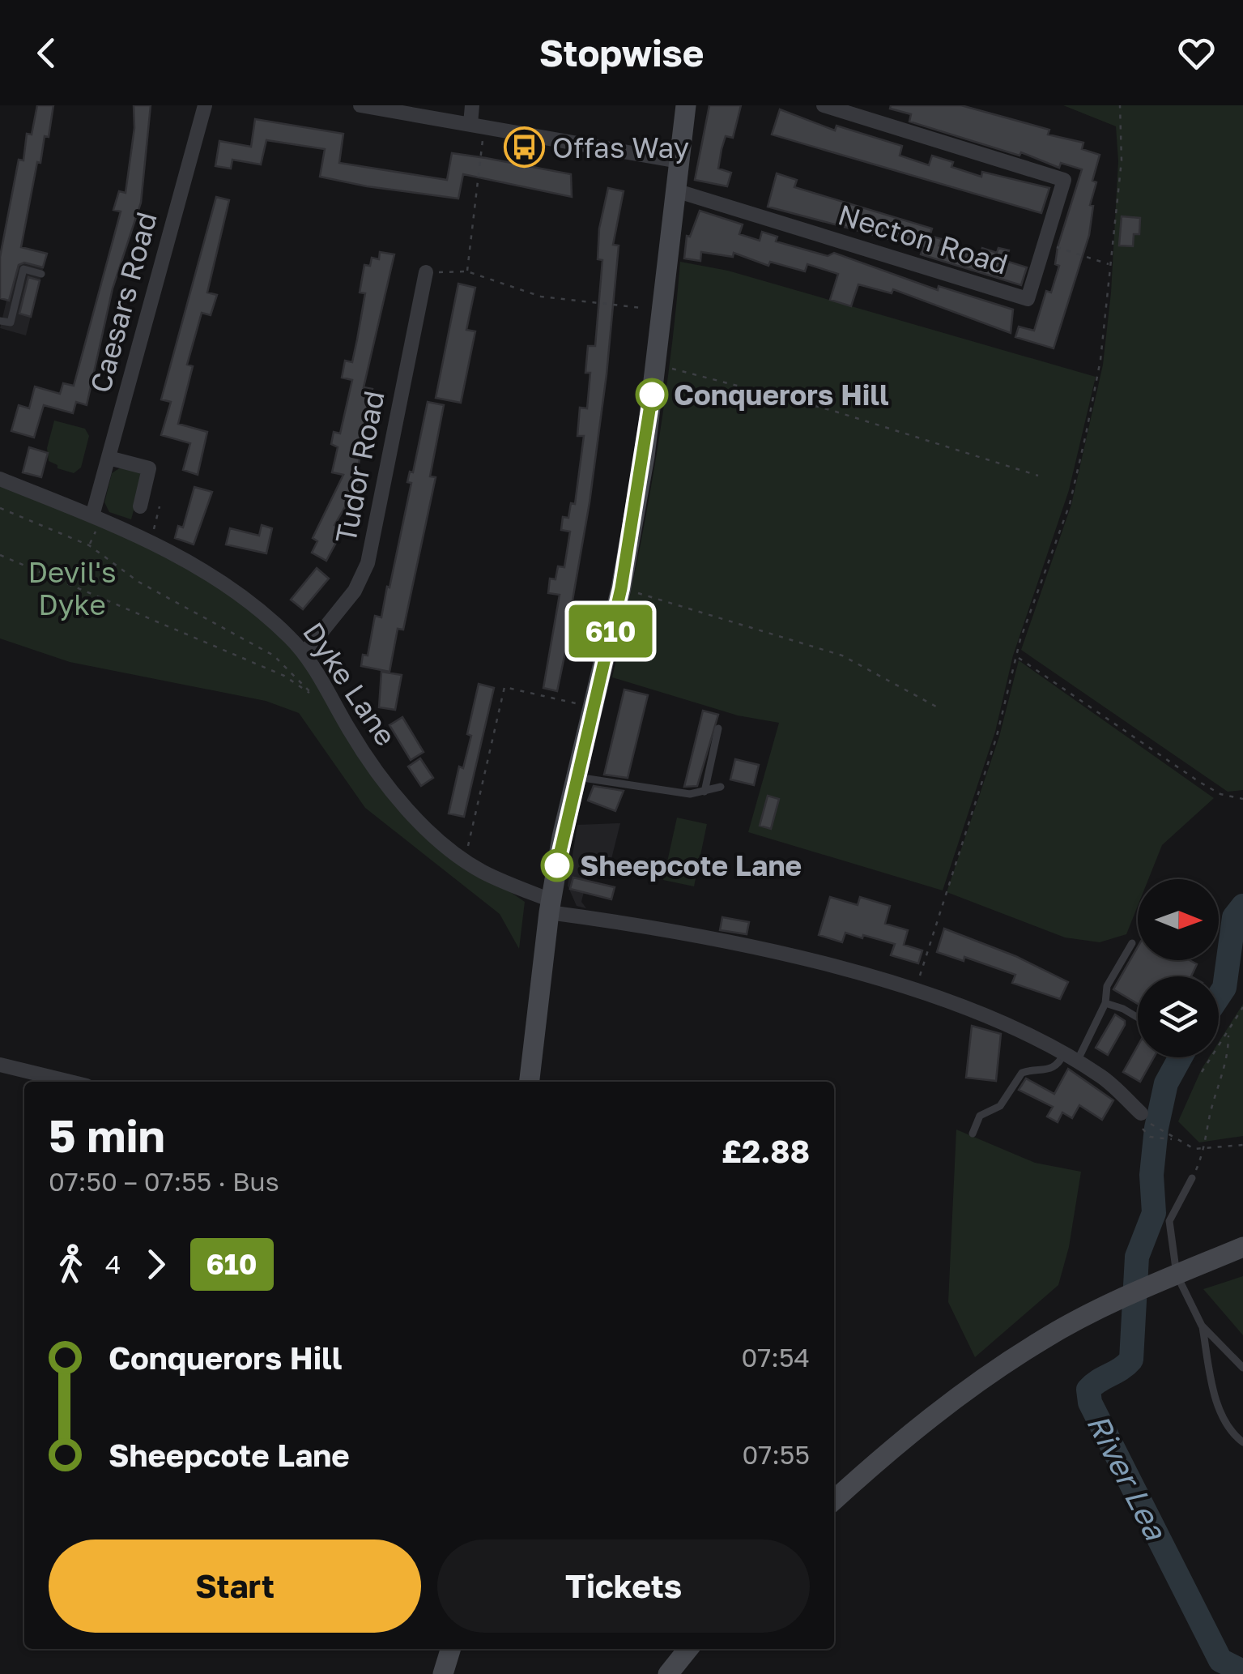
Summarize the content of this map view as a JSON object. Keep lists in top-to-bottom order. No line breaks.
{"streets":{"street":["Necton Road","Caesars Road","Tudor Road","Dyke Lane"]},"crossings":[["Caesars Road","Dyke Lane"],["Tudor Road","Dyke Lane"]],"water":["River Lea"],"parks":["Devil's Dyke"],"places":{"bus stop":["Offas Way"],"other":["Conquerors Hill","Sheepcote Lane"]},"lines":["bus line 610"],"north":"right","page":{"header":"Stopwise","on_map":"610","heading":["5 min","07:50 – 07:55 · Bus","£2.88"],"legs":["4","610"],"list":[{"name":"Conquerors Hill","value":"07:54"},{"name":"Sheepcote Lane","value":"07:55"}],"buttons":["Start","Tickets"]}}
